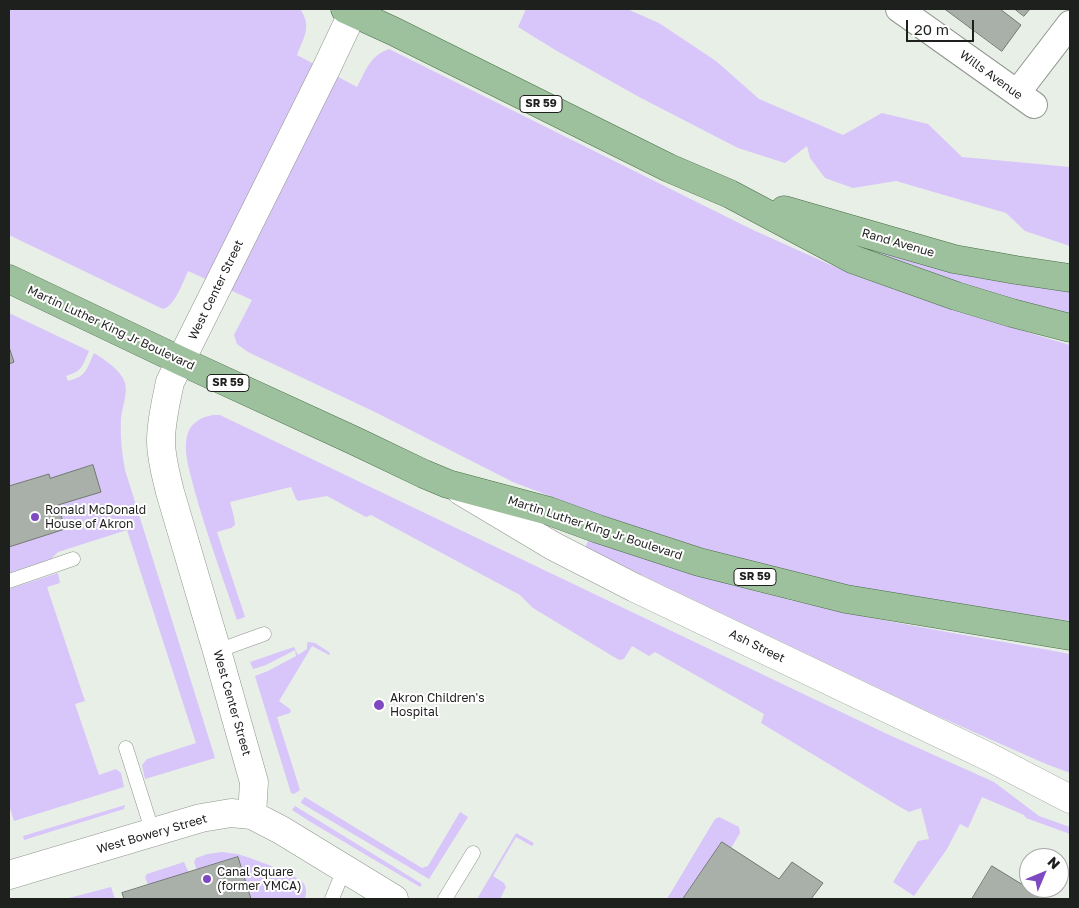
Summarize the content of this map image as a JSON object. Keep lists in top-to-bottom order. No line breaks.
{"streets":{"main road":["SR 59","Rand Avenue","Martin Luther King Jr Boulevard"],"street":["Wills Avenue","West Center Street","Ash Street","West Bowery Street"]},"crossings":[["SR 59","Rand Avenue"],["SR 59","West Center Street"],["West Center Street","Martin Luther King Jr Boulevard"],["West Center Street","West Bowery Street"],["Martin Luther King Jr Boulevard","Ash Street"]],"places":["Ronald McDonald House of Akron","Akron Children's Hospital","Canal Square (former YMCA)"],"scale_bar":"20 m","north":"top right"}
